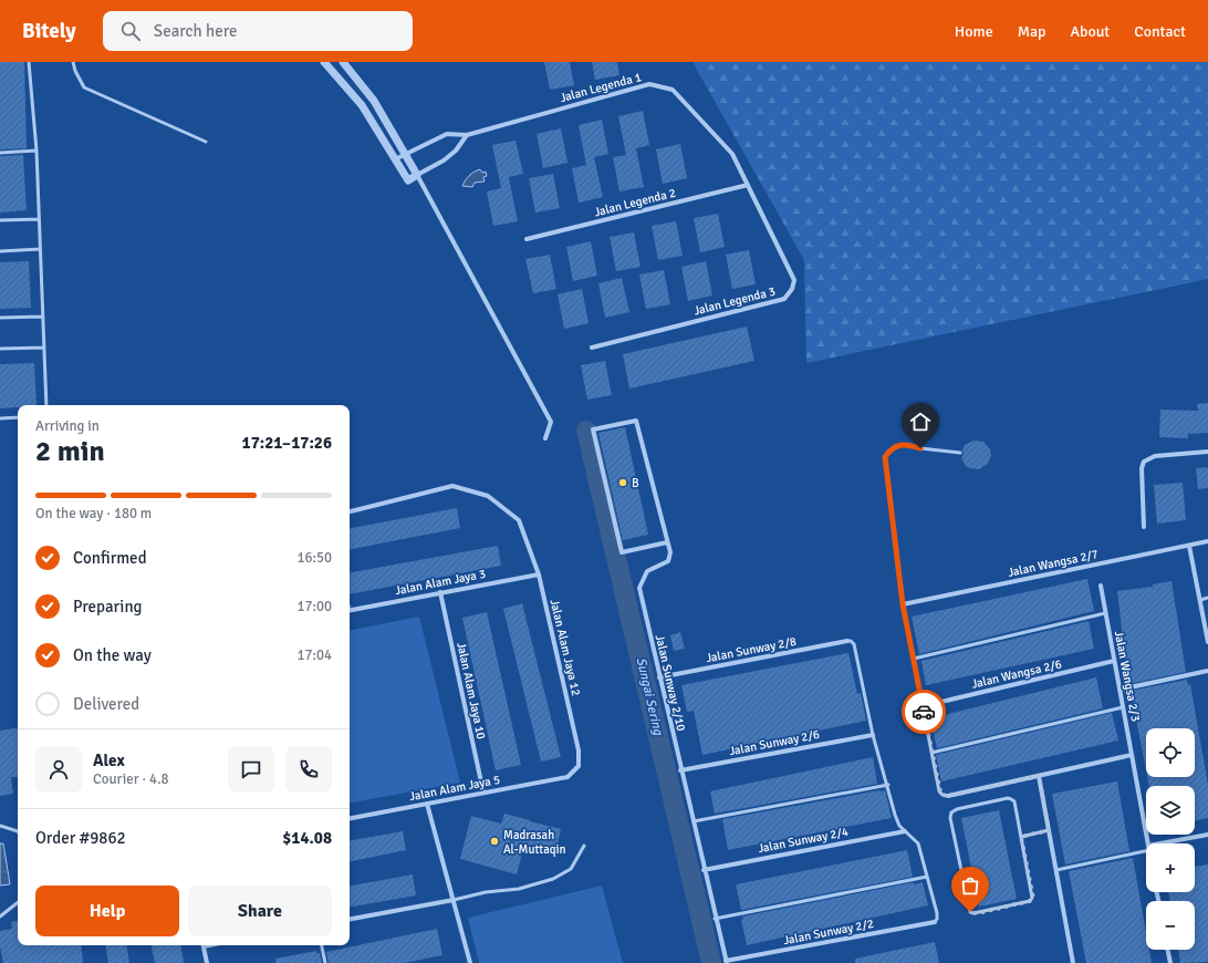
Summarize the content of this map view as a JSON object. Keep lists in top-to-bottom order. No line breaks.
{"streets":{"street":["Jalan Legenda 1","Jalan Legenda 2","Jalan Legenda 3","Jalan Wangsa 2/7","Jalan Alam Jaya 3","Jalan Alam Jaya 12","Jalan Sunway 2/8","Jalan Wangsa 2/6","Jalan Wangsa 2/3","Jalan Sunway 2/10","Jalan Alam Jaya 10","Jalan Sunway 2/6","Jalan Alam Jaya 5","Jalan Sunway 2/4","Jalan Sunway 2/2"]},"crossings":[["Jalan Legenda 1","Jalan Legenda 2"],["Jalan Legenda 1","Jalan Legenda 3"],["Jalan Legenda 2","Jalan Legenda 3"],["Jalan Alam Jaya 3","Jalan Alam Jaya 12"],["Jalan Alam Jaya 3","Jalan Alam Jaya 10"],["Jalan Alam Jaya 12","Jalan Alam Jaya 5"],["Jalan Sunway 2/8","Jalan Sunway 2/10"],["Jalan Wangsa 2/6","Jalan Wangsa 2/3"],["Jalan Sunway 2/10","Jalan Sunway 2/6"],["Jalan Sunway 2/10","Jalan Sunway 2/4"],["Jalan Sunway 2/10","Jalan Sunway 2/2"],["Jalan Alam Jaya 10","Jalan Alam Jaya 5"]],"water":["Sungai Sering"],"places":["B","Madrasah Al-Muttaqin"],"page":{"header":"Bitely","search":"Search here","nav":["Home","Map","About","Contact"],"heading":["2 min","Arriving in","17:21–17:26"],"panel":["Alex","Courier · 4.8","Order #9862","$14.08"],"bar":"On the way · 180 m","list":[["Confirmed","16:50"],["Preparing","17:00"],["On the way","17:04"],"Delivered"],"map_buttons":["+","−"],"buttons":["Help","Share"]}}
